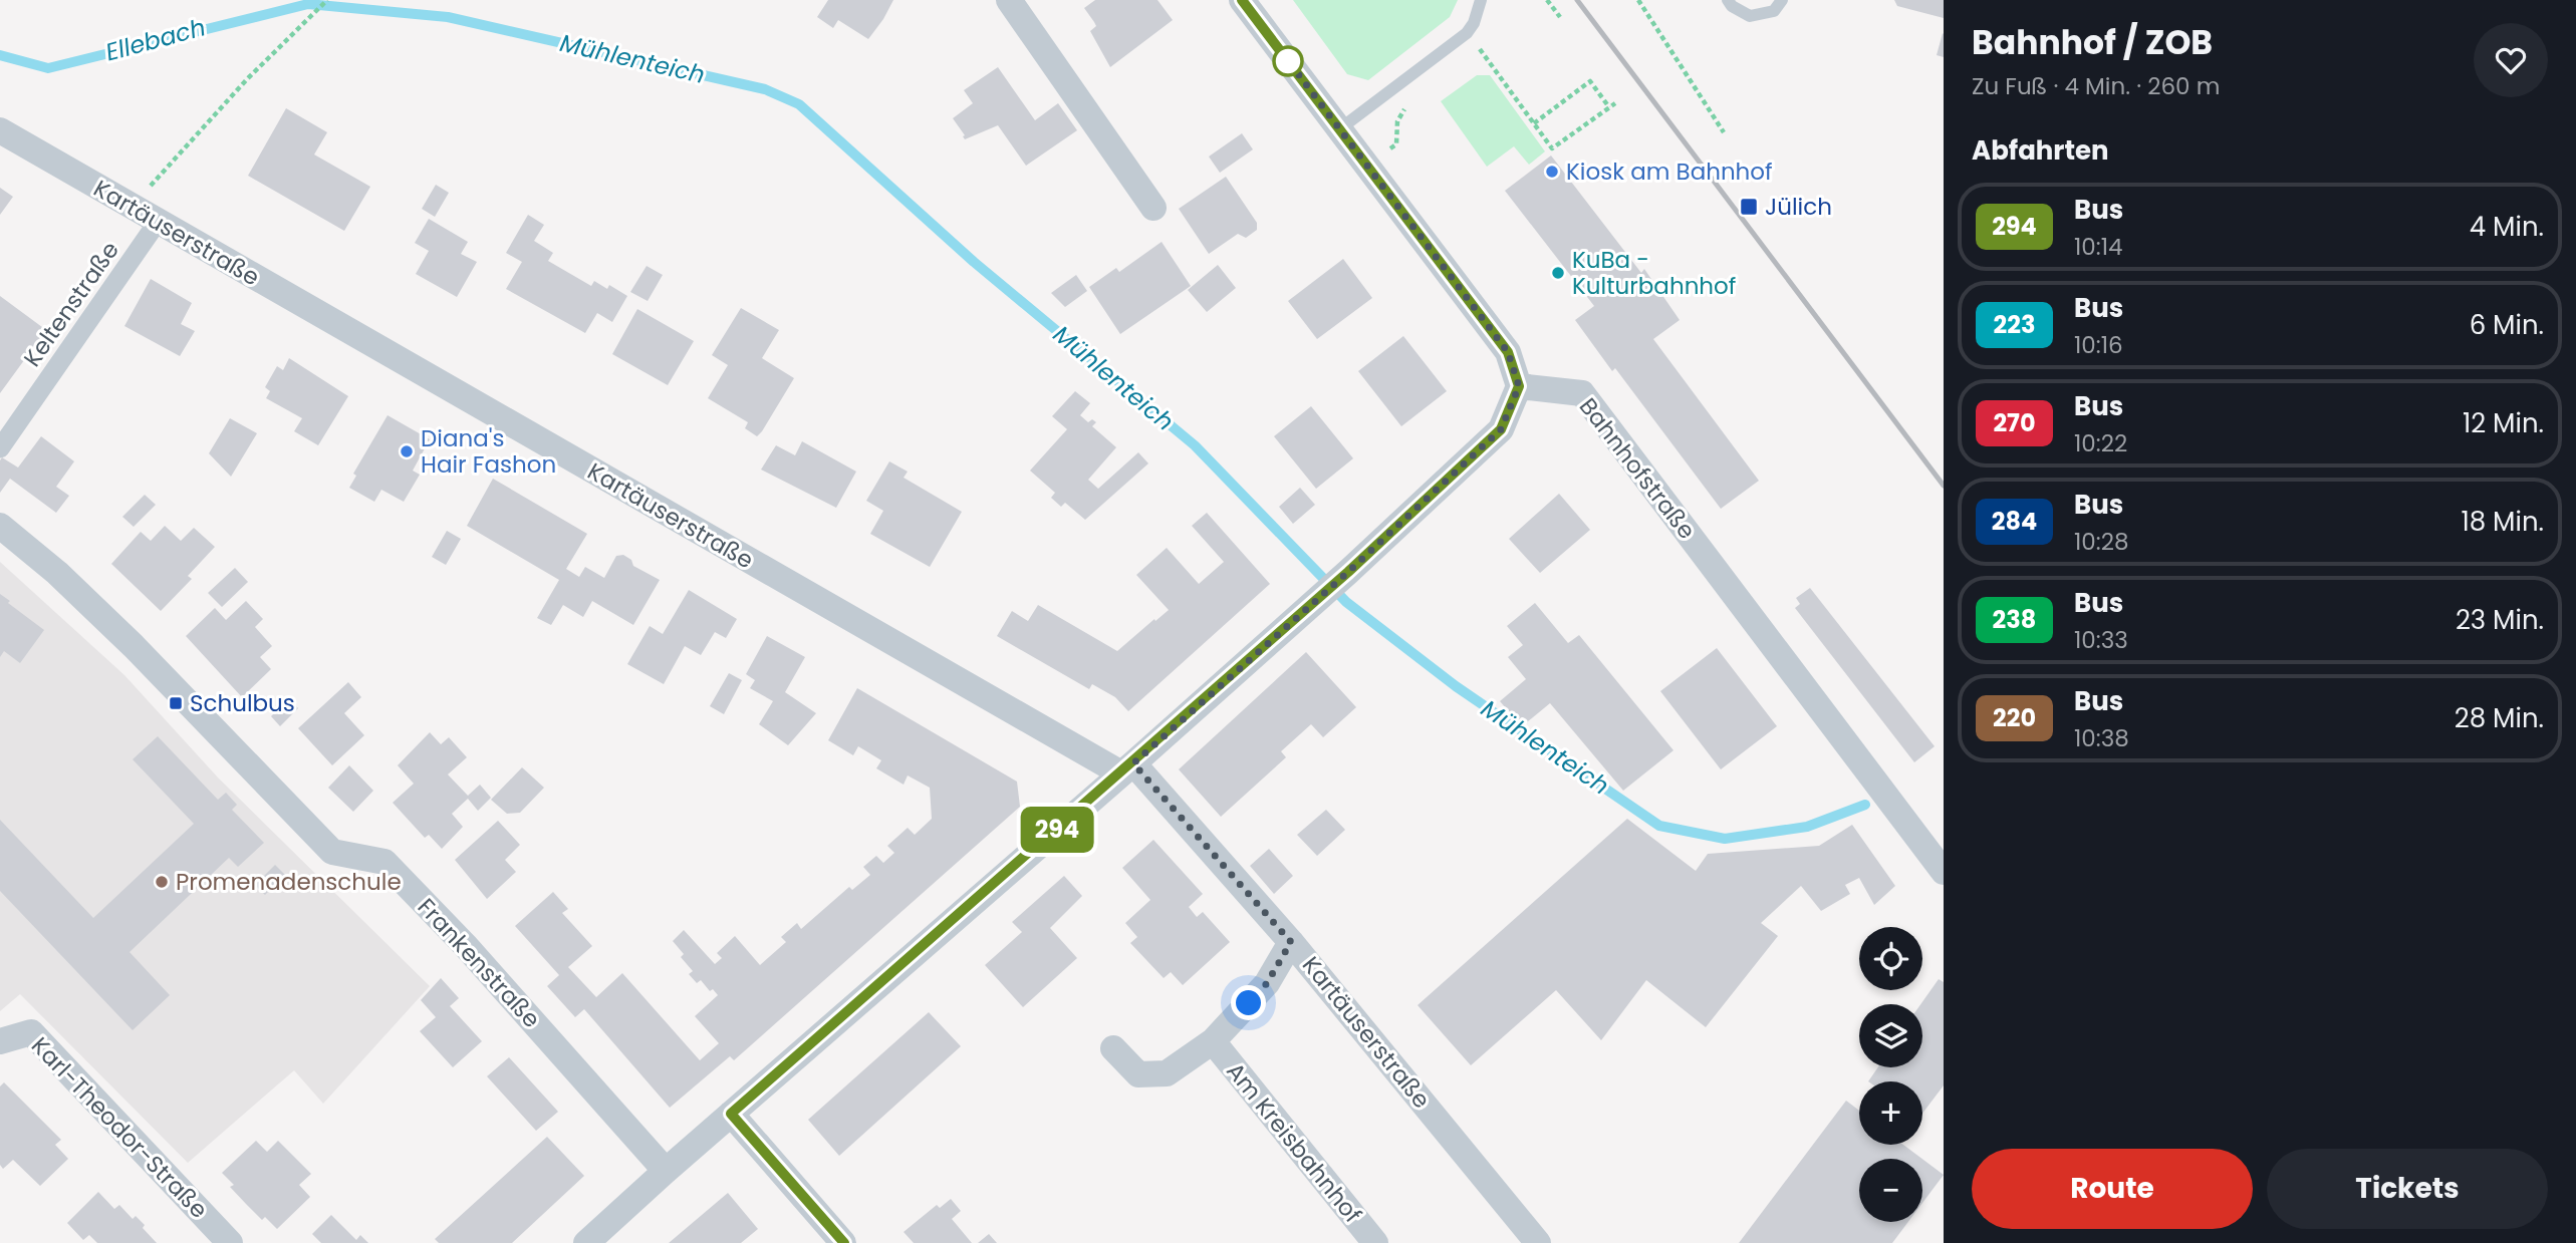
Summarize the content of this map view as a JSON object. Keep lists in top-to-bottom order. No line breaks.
{"streets":{"street":["Kartäuserstraße","Keltenstraße","Bahnhofstraße","Frankenstraße","Karl-Theodor-Straße","Am Kreisbahnhof"]},"crossings":[["Kartäuserstraße","Keltenstraße"],["Kartäuserstraße","Am Kreisbahnhof"]],"water":["Ellebach","Mühlenteich"],"places":{"other":["Kiosk am Bahnhof","KuBa - Kulturbahnhof","Diana's Hair Fashon","Promenadenschule"],"transit":["Jülich","Schulbus"]},"lines":["bus line 294"],"page":{"on_map":"294","heading":[["Bahnhof / ZOB","Zu Fuß · 4 Min. · 260 m"],"Abfahrten"],"list":[{"mark":"294","name":"Bus","note":"10:14","value":"4 Min."},{"mark":"223","name":"Bus","note":"10:16","value":"6 Min."},{"mark":"270","name":"Bus","note":"10:22","value":"12 Min."},{"mark":"284","name":"Bus","note":"10:28","value":"18 Min."},{"mark":"238","name":"Bus","note":"10:33","value":"23 Min."},{"mark":"220","name":"Bus","note":"10:38","value":"28 Min."}],"map_buttons":["+","−"],"buttons":["Route","Tickets"]}}
